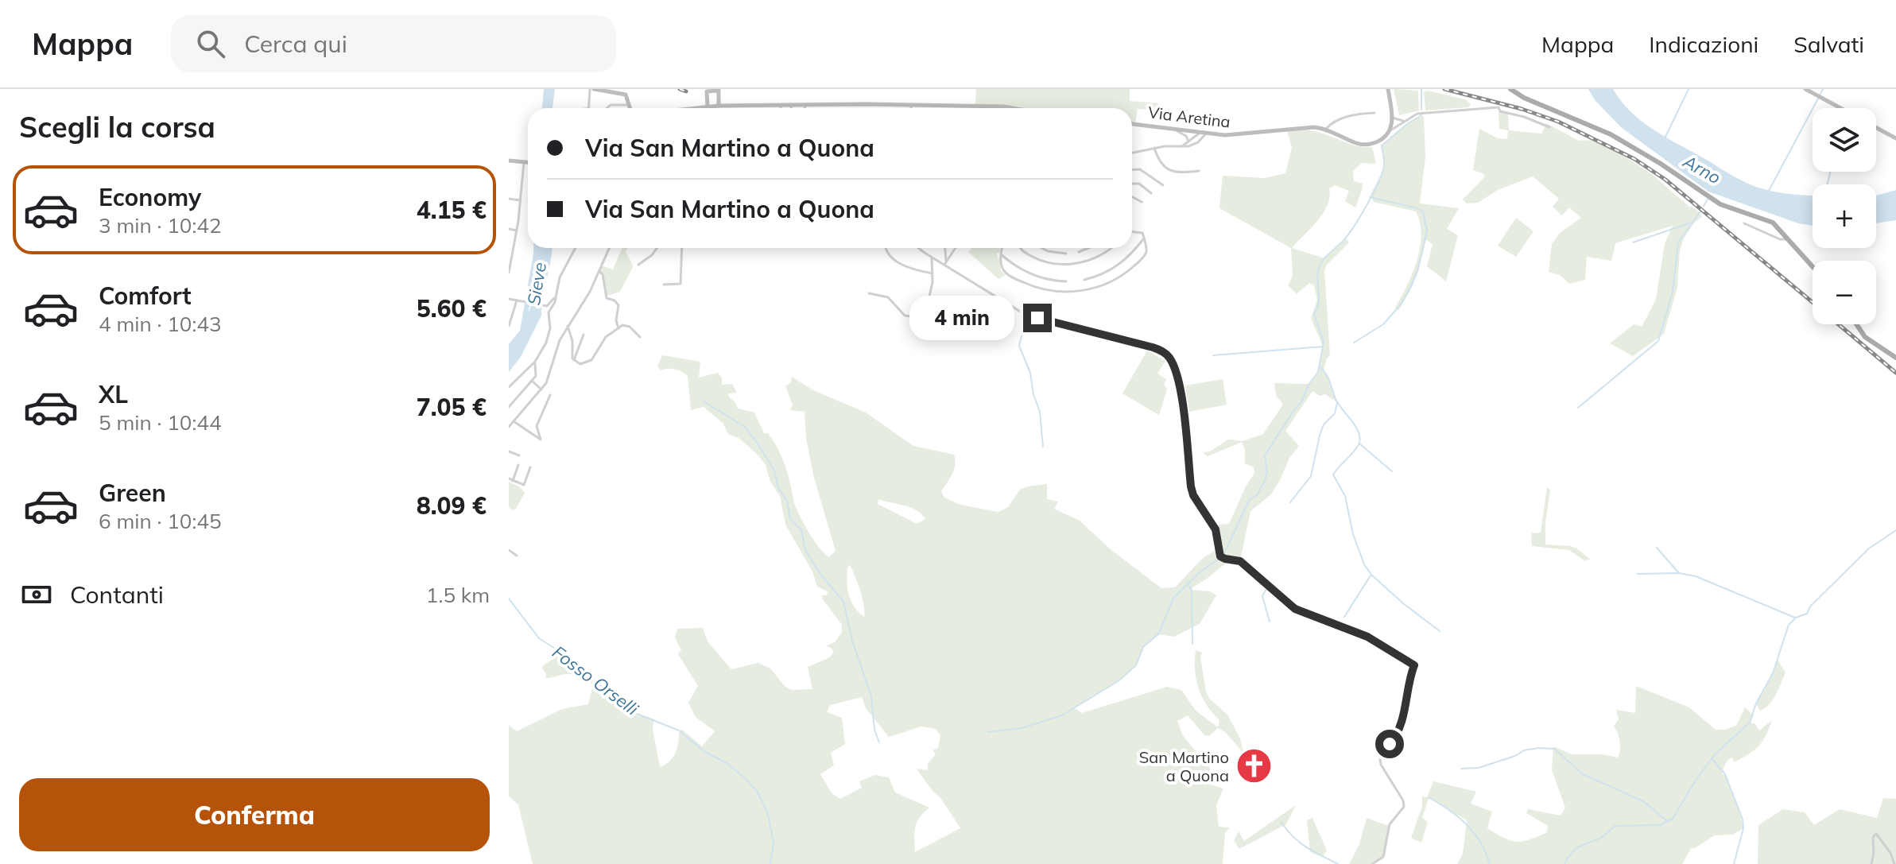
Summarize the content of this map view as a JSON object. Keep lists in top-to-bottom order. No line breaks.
{"streets":{"street":["Via Aretina"]},"water":["Arno","Sieve","Fosso Orselli"],"places":{"church":["San Martino a Quona"]},"page":{"header":"Mappa","search":"Cerca qui","nav":["Mappa","Indicazioni","Salvati"],"heading":"Scegli la corsa","map_buttons":["+","−"],"banner":["Via San Martino a Quona","Via San Martino a Quona"],"list":[{"name":"Economy","note":"3 min · 10:42","value":"4.15 €"},{"name":"Comfort","note":"4 min · 10:43","value":"5.60 €"},{"name":"XL","note":"5 min · 10:44","value":"7.05 €"},{"name":"Green","note":"6 min · 10:45","value":"8.09 €"}],"bubble":"4 min","pay":["Contanti","1.5 km"],"buttons":"Conferma"}}
